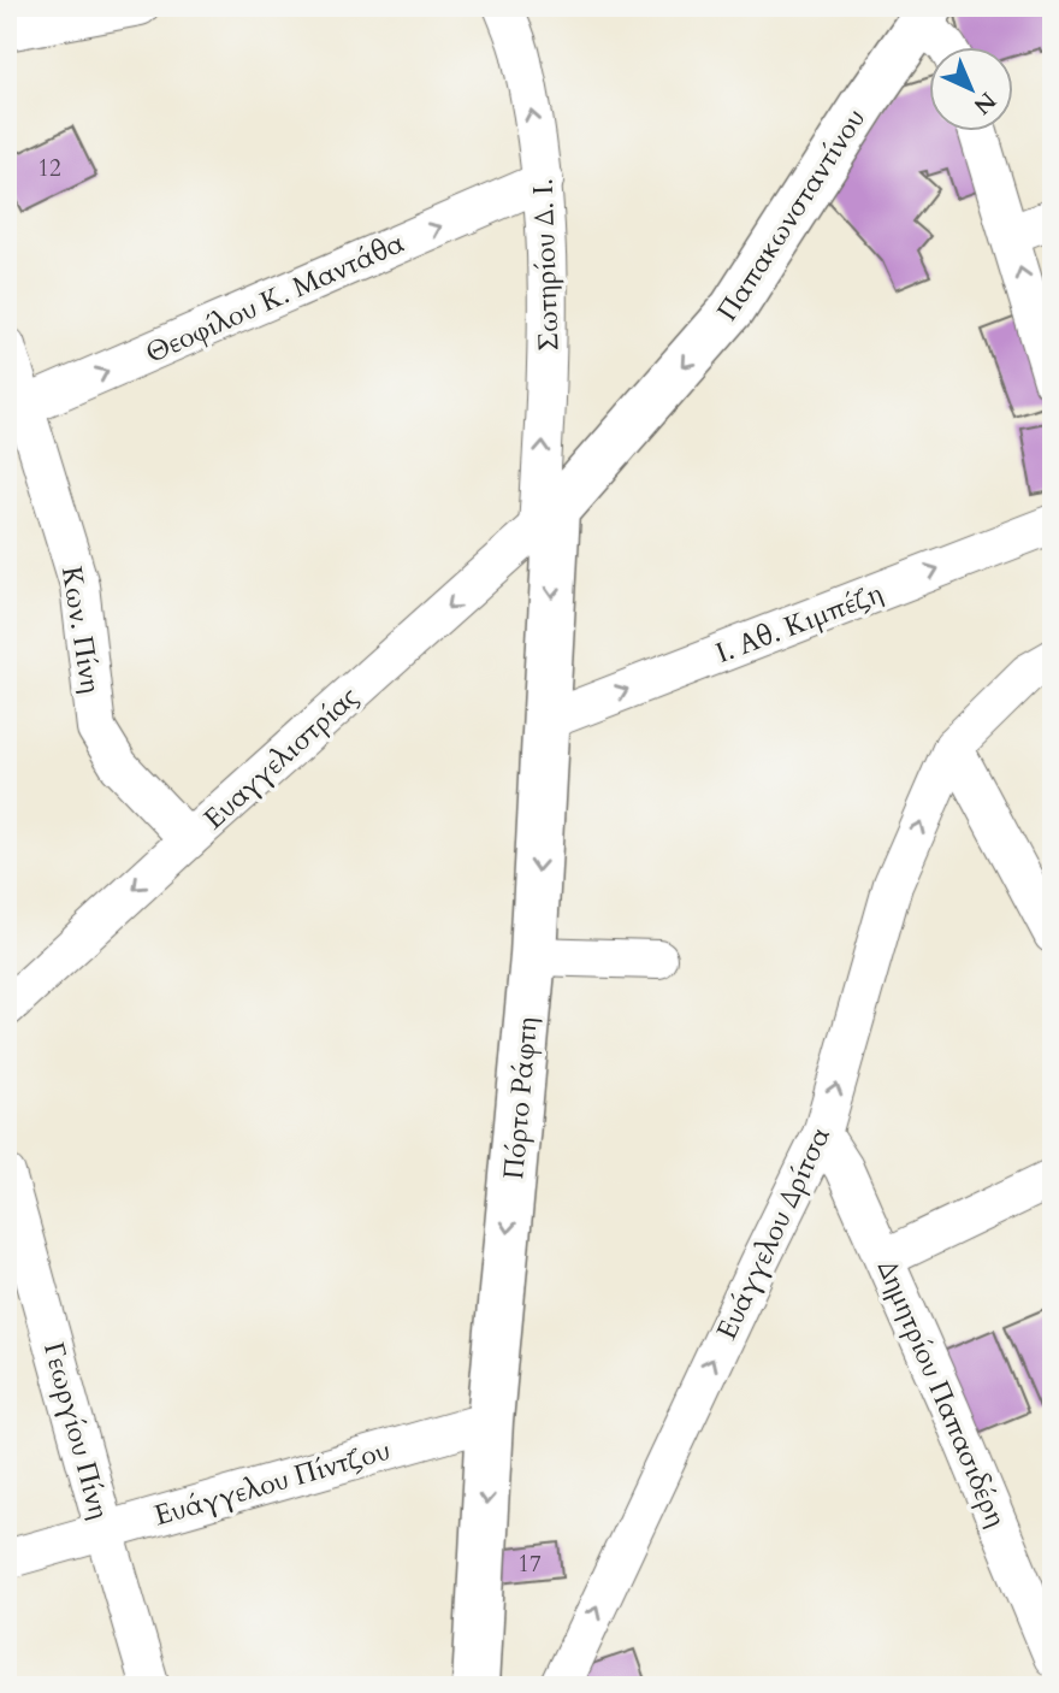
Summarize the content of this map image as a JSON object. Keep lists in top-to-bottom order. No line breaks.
{"streets":{"main road":["Παπακωνσταντίνου","Πόρτο Ράφτη"],"street":["Σωτηρίου Δ. Ι.","Θεοφίλου Κ. Μαντάθα","Ι. Αθ. Κιμπέζη","Κων. Πίνη","Ευαγγελιστρίας","Ευάγγελου Δρίτσα","Δημητρίου Παπασιδέρη","Γεωργίου Πίνη","Ευάγγελου Πίντζου"]},"crossings":[["Παπακωνσταντίνου","Σωτηρίου Δ. Ι."],["Παπακωνσταντίνου","Ευαγγελιστρίας"],["Παπακωνσταντίνου","Πόρτο Ράφτη"],["Σωτηρίου Δ. Ι.","Θεοφίλου Κ. Μαντάθα"],["Σωτηρίου Δ. Ι.","Ευαγγελιστρίας"],["Σωτηρίου Δ. Ι.","Πόρτο Ράφτη"],["Θεοφίλου Κ. Μαντάθα","Κων. Πίνη"],["Ι. Αθ. Κιμπέζη","Πόρτο Ράφτη"],["Κων. Πίνη","Ευαγγελιστρίας"],["Ευαγγελιστρίας","Πόρτο Ράφτη"],["Πόρτο Ράφτη","Ευάγγελου Πίντζου"],["Ευάγγελου Δρίτσα","Δημητρίου Παπασιδέρη"],["Γεωργίου Πίνη","Ευάγγελου Πίντζου"]],"one_way":["Παπακωνσταντίνου","Σωτηρίου Δ. Ι.","Θεοφίλου Κ. Μαντάθα","Ι. Αθ. Κιμπέζη","Ευαγγελιστρίας","Πόρτο Ράφτη","Ευάγγελου Δρίτσα"],"house_numbers":["12","17"],"north":"bottom right"}
